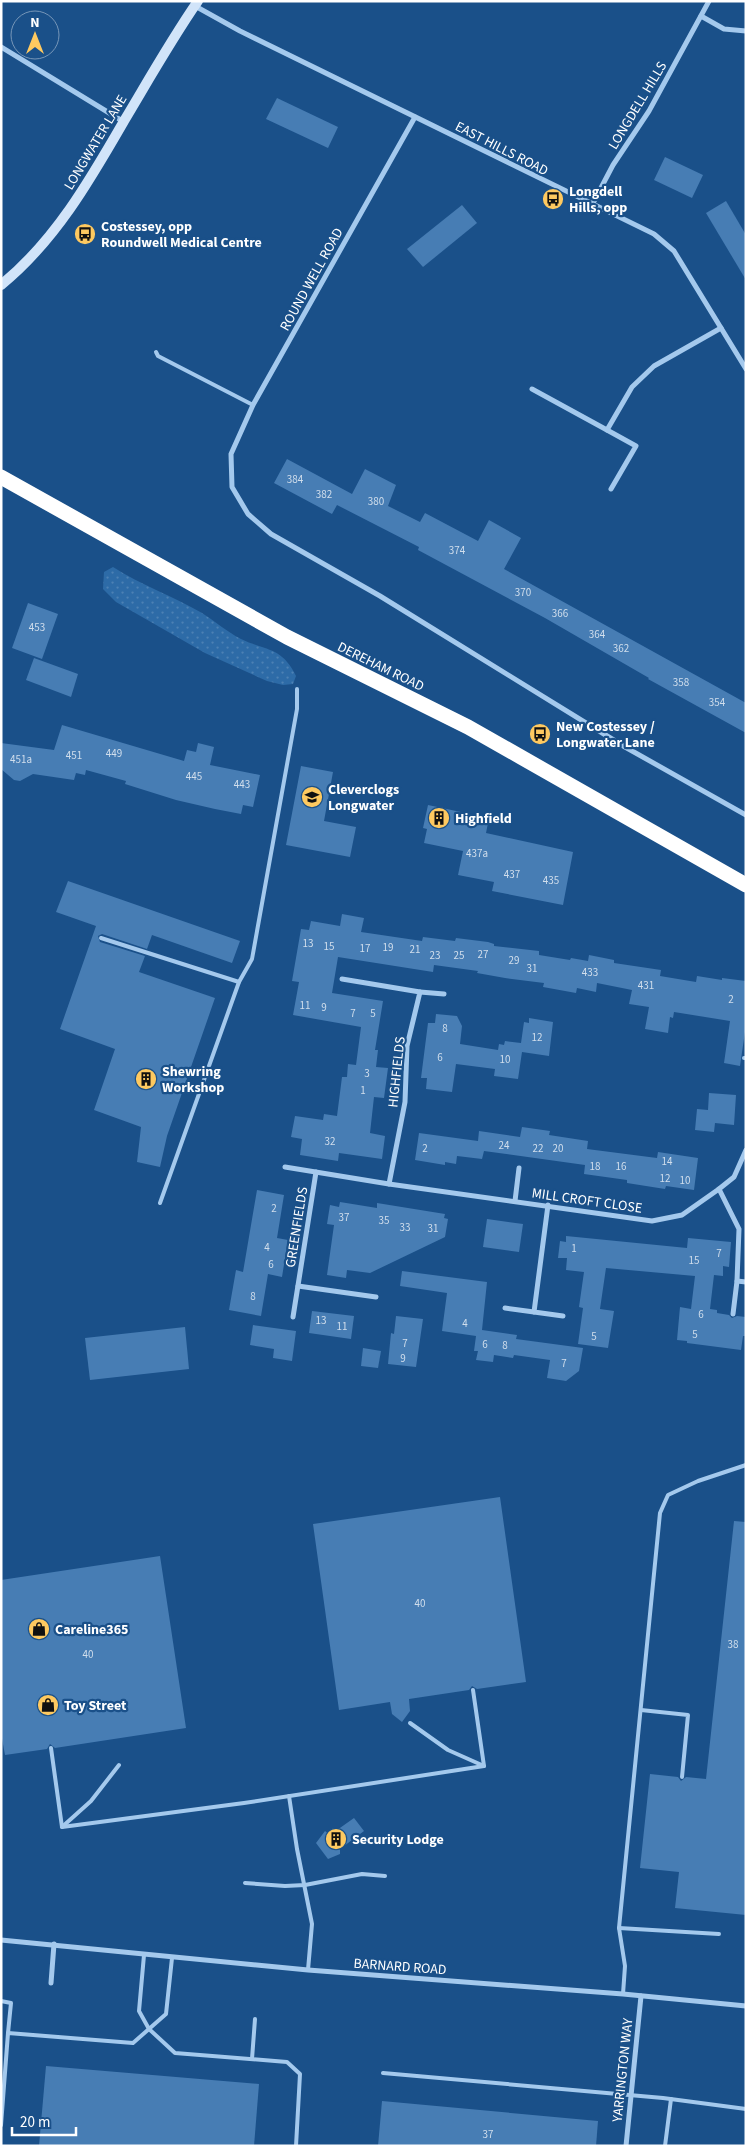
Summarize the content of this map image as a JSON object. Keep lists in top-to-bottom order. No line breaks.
{"streets":{"highway":["DEREHAM ROAD"],"street":["LONGDELL HILLS","LONGWATER LANE","EAST HILLS ROAD","ROUND WELL ROAD","HIGHFIELDS","MILL CROFT CLOSE","GREENFIELDS","BARNARD ROAD","YARRINGTON WAY"]},"crossings":[["LONGDELL HILLS","EAST HILLS ROAD"],["LONGWATER LANE","EAST HILLS ROAD"],["EAST HILLS ROAD","ROUND WELL ROAD"],["HIGHFIELDS","MILL CROFT CLOSE"],["MILL CROFT CLOSE","GREENFIELDS"],["BARNARD ROAD","YARRINGTON WAY"]],"places":{"bus stop":["Longdell Hills, opp","Costessey, opp Roundwell Medical Centre","New Costessey / Longwater Lane"],"school or university":["Cleverclogs Longwater"],"building":["Highfield","Shewring Workshop","Security Lodge"],"shop":["Careline365","Toy Street"]},"house_numbers":["384","382","380","374","370","366","453","364","362","358","354","449","451","451a","445","443","437a","437","435","13","15","19","17","21","27","23","25","29","31","433","431","2","11","9","7","5","8","12","6","10","3","1","32","24","2","22","20","14","18","16","12","10","2","37","35","33","31","4","1","7","15","6","8","6","13","4","11","5","5","7","6","8","9","7","40","38","40","37"],"scale_bar":"20 m","north":"top"}
